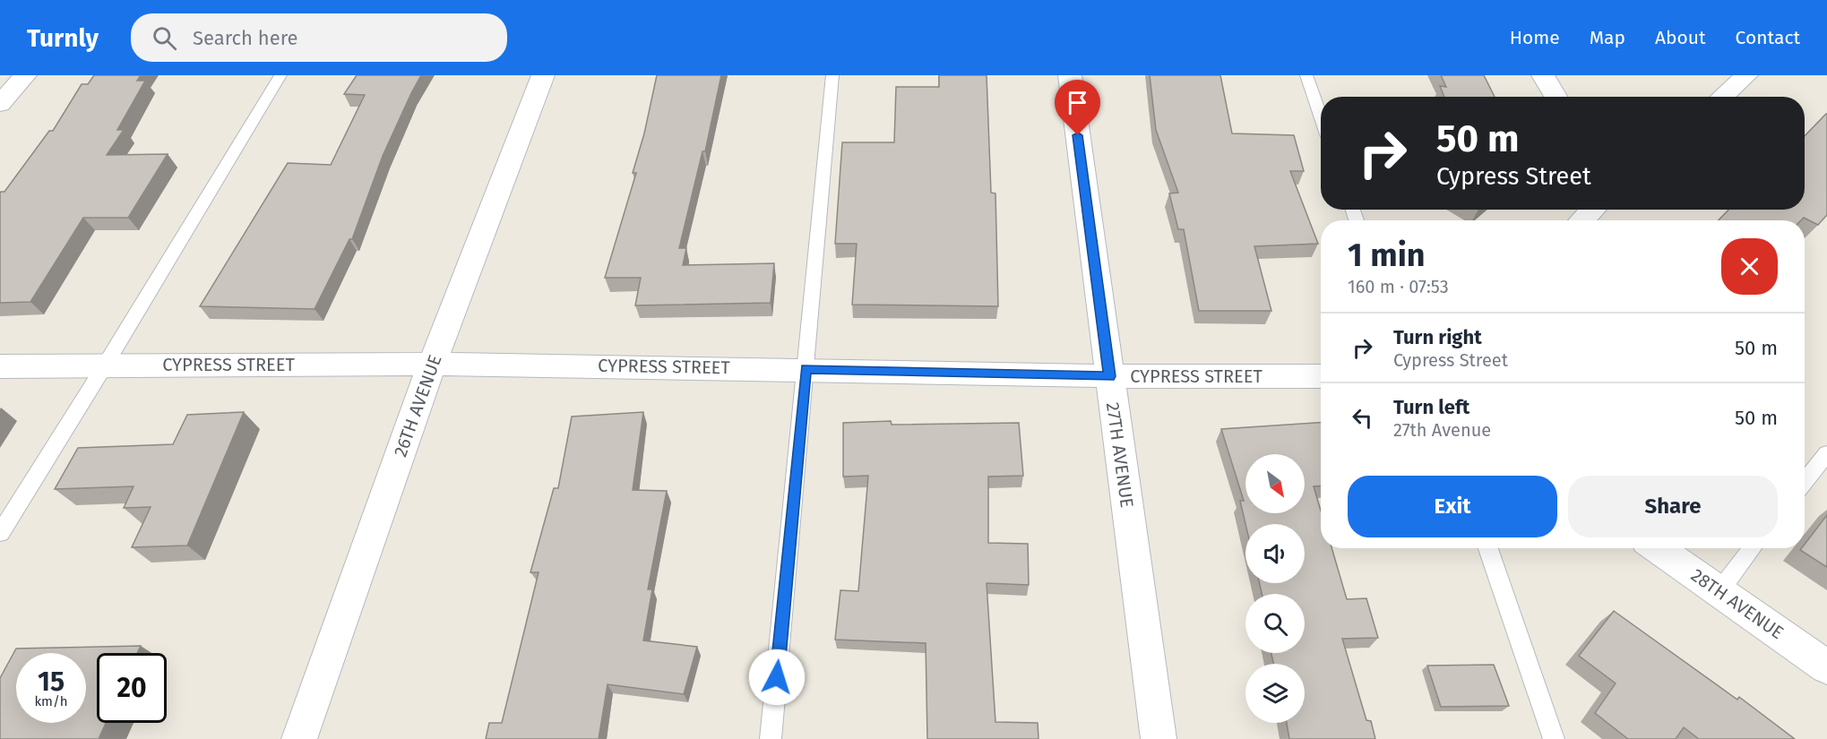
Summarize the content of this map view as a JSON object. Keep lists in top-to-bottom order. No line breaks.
{"streets":{"street":["CYPRESS STREET","26TH AVENUE","27TH AVENUE","28TH AVENUE"]},"crossings":[["CYPRESS STREET","26TH AVENUE"],["CYPRESS STREET","27TH AVENUE"]],"north":"bottom right","page":{"header":"Turnly","search":"Search here","nav":["Home","Map","About","Contact"],"turn":["50 m","Cypress Street"],"heading":["1 min","160 m · 07:53"],"list":[{"name":"Turn right","note":"Cypress Street","value":"50 m"},{"name":"Turn left","note":"27th Avenue","value":"50 m"}],"buttons":["Exit","Share"],"speed":"15 km/h","limit":"20"}}
